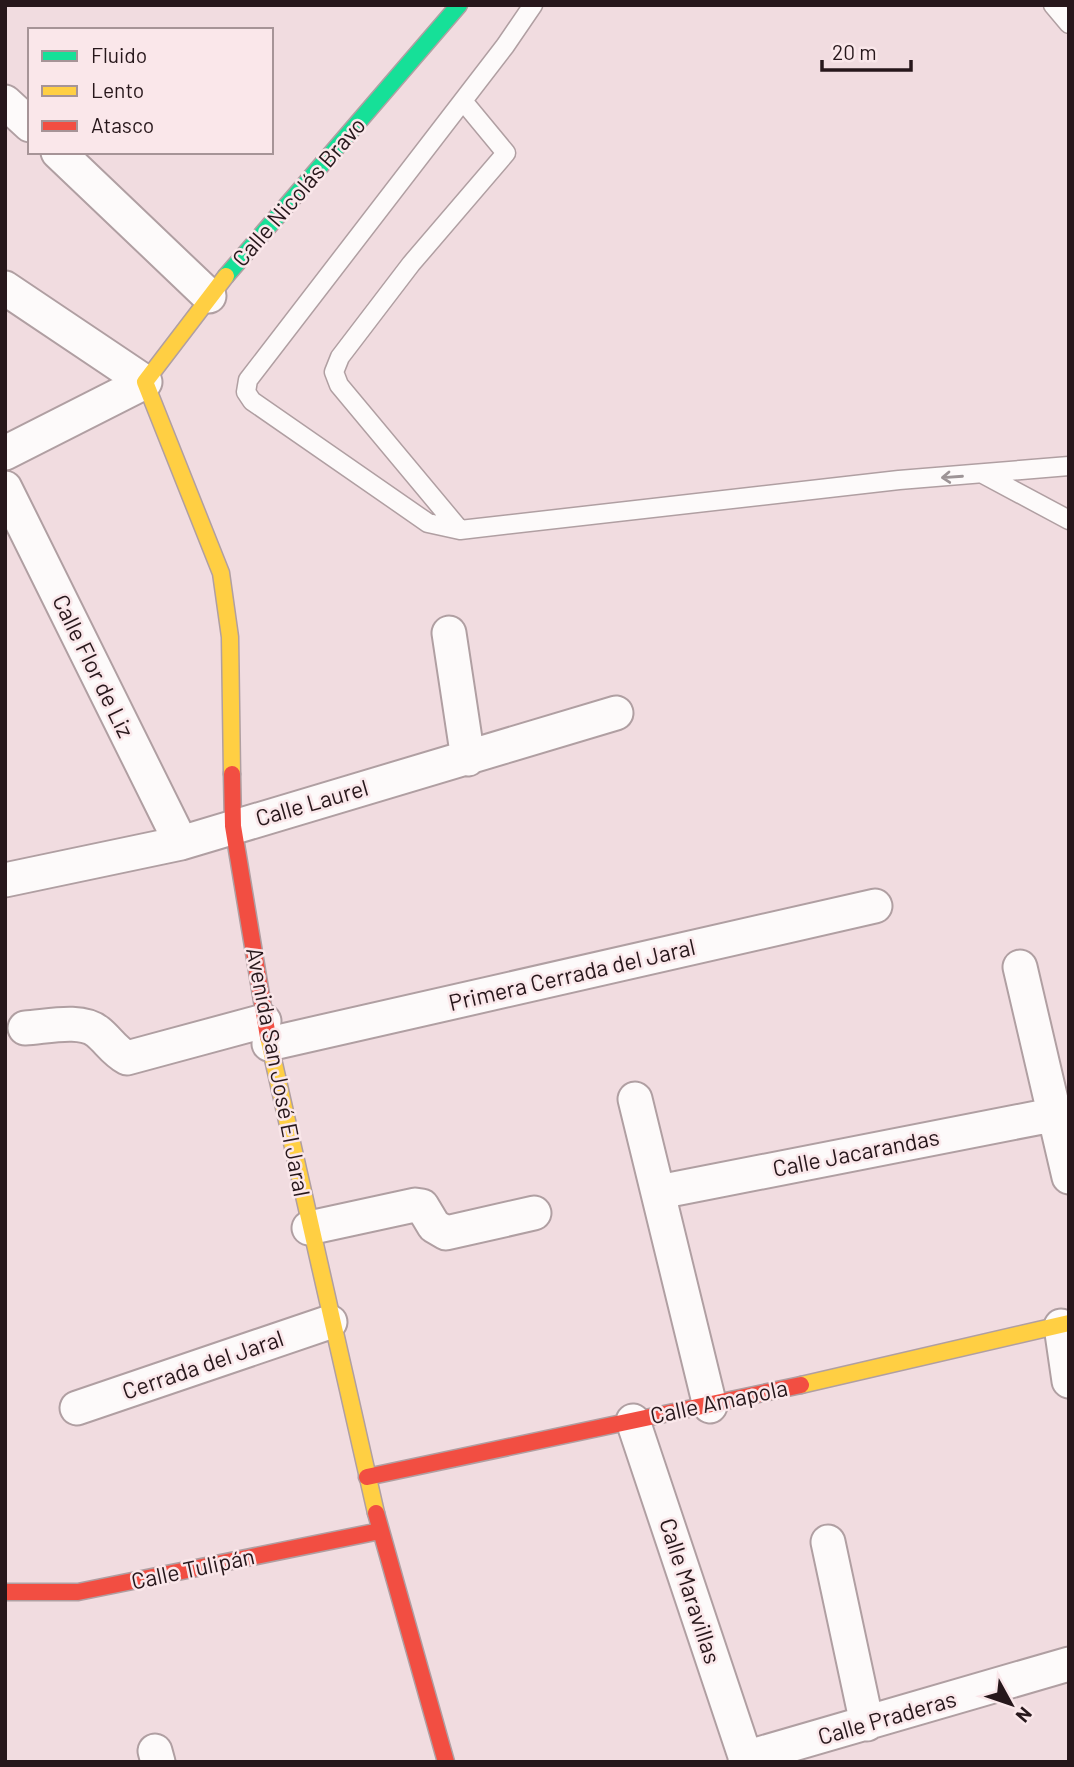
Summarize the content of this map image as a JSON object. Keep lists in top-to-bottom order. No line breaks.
{"streets":{"street":["Calle Nicolás Bravo","Calle Flor de Liz","Calle Laurel","Primera Cerrada del Jaral","Avenida San José El Jaral","Calle Jacarandas","Cerrada del Jaral","Calle Amapola","Calle Tulipán","Calle Maravillas","Calle Praderas"]},"crossings":[["Calle Nicolás Bravo","Avenida San José El Jaral"],["Calle Flor de Liz","Calle Laurel"],["Calle Laurel","Avenida San José El Jaral"],["Primera Cerrada del Jaral","Avenida San José El Jaral"],["Avenida San José El Jaral","Cerrada del Jaral"],["Avenida San José El Jaral","Calle Amapola"],["Avenida San José El Jaral","Calle Tulipán"],["Calle Amapola","Calle Maravillas"],["Calle Maravillas","Calle Praderas"]],"legend":["Fluido","Lento","Atasco"],"scale_bar":"20 m","north":"bottom right"}
